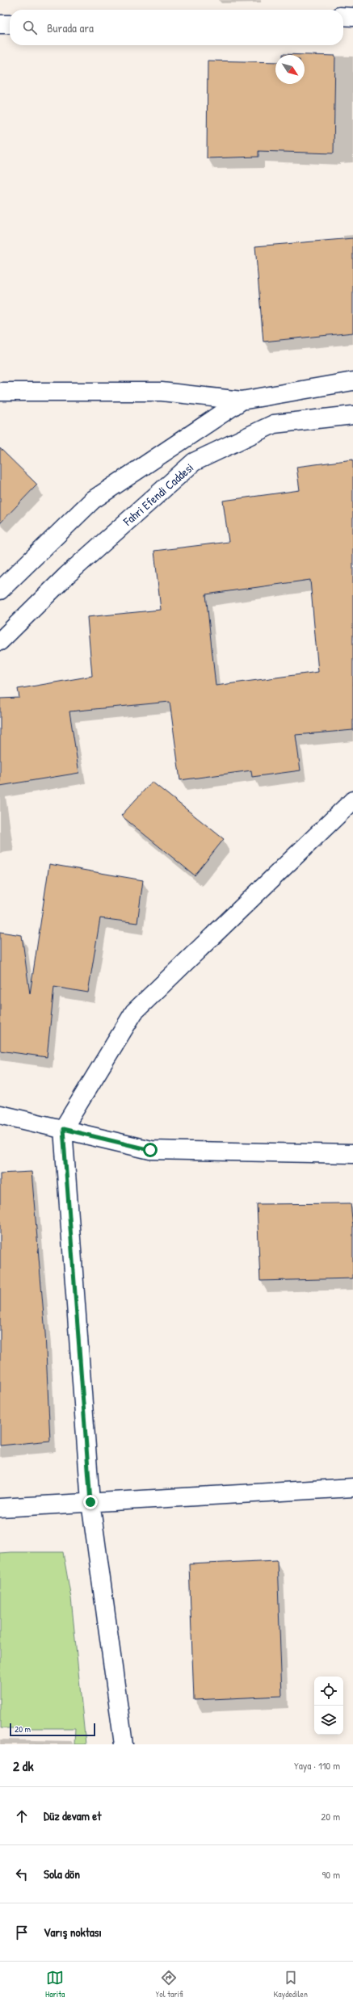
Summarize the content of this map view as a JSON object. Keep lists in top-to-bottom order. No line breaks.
{"streets":{"street":["Fahri Efendi Caddesi"]},"scale_bar":"20 m","north":"bottom right","page":{"search":"Burada ara","scale":"20 m","heading":["2 dk","Yaya · 110 m"],"list":[["Düz devam et","20 m"],["Sola dön","90 m"],"Varış noktası"],"nav":["Harita","Yol tarifi","Kaydedilen"]}}
